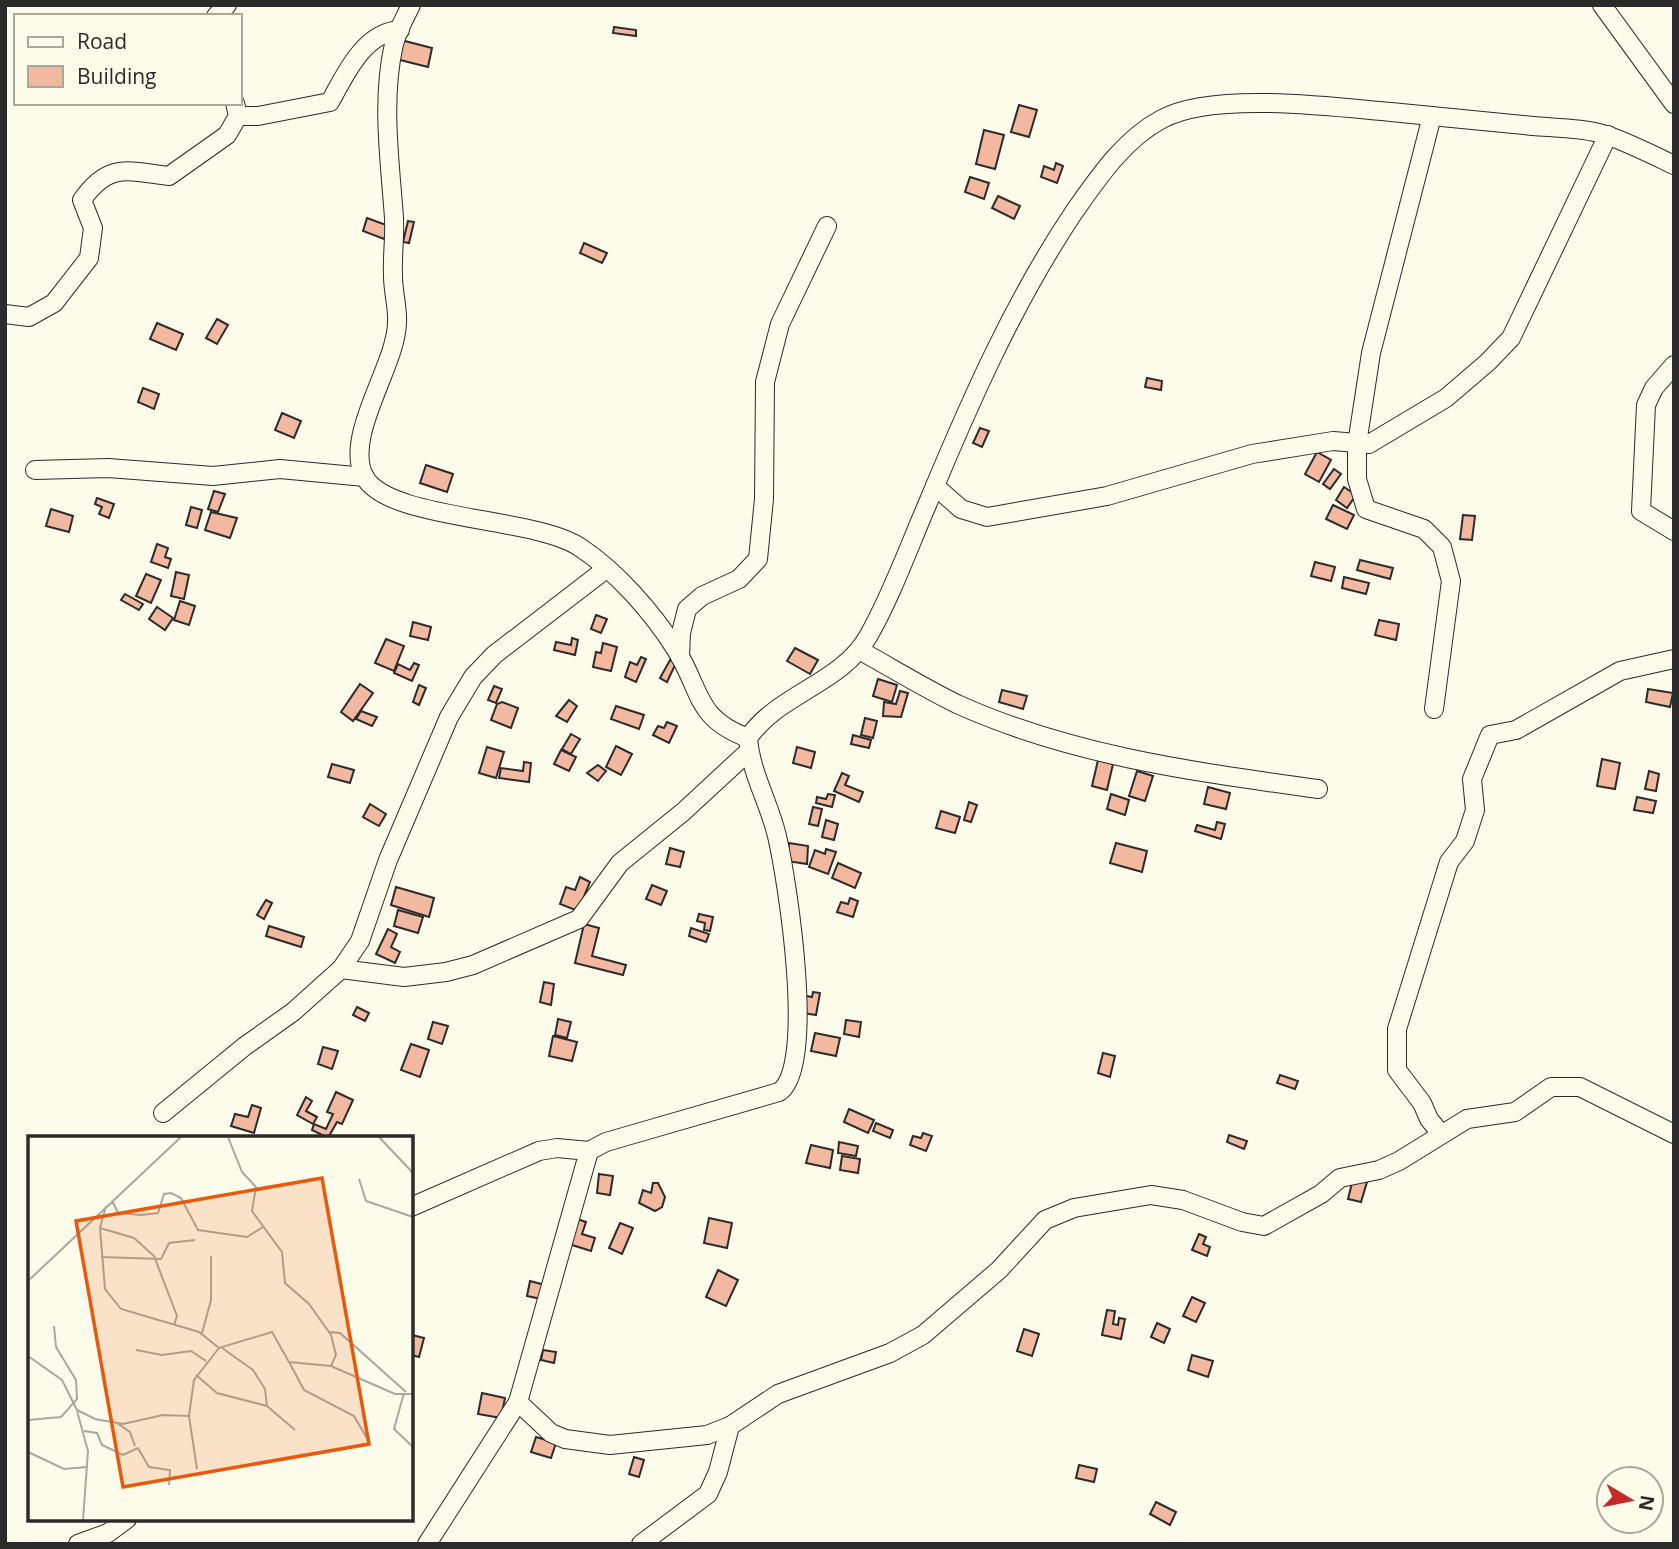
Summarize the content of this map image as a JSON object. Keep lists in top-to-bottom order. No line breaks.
{"legend":["Road","Building"],"north":"right"}
